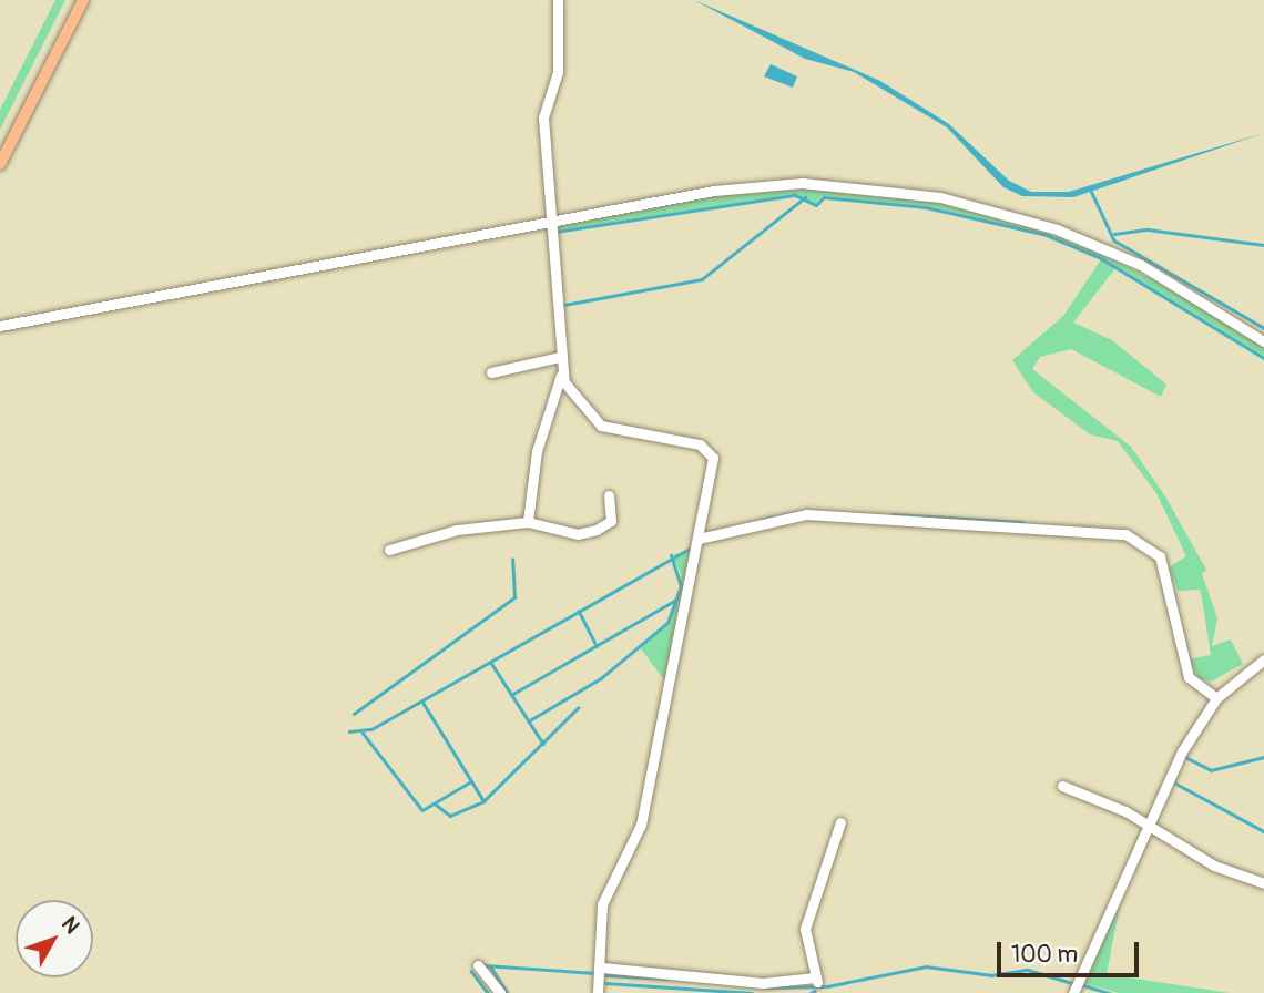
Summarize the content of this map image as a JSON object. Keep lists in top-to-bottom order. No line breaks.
{"scale_bar":"100 m","north":"top right"}
